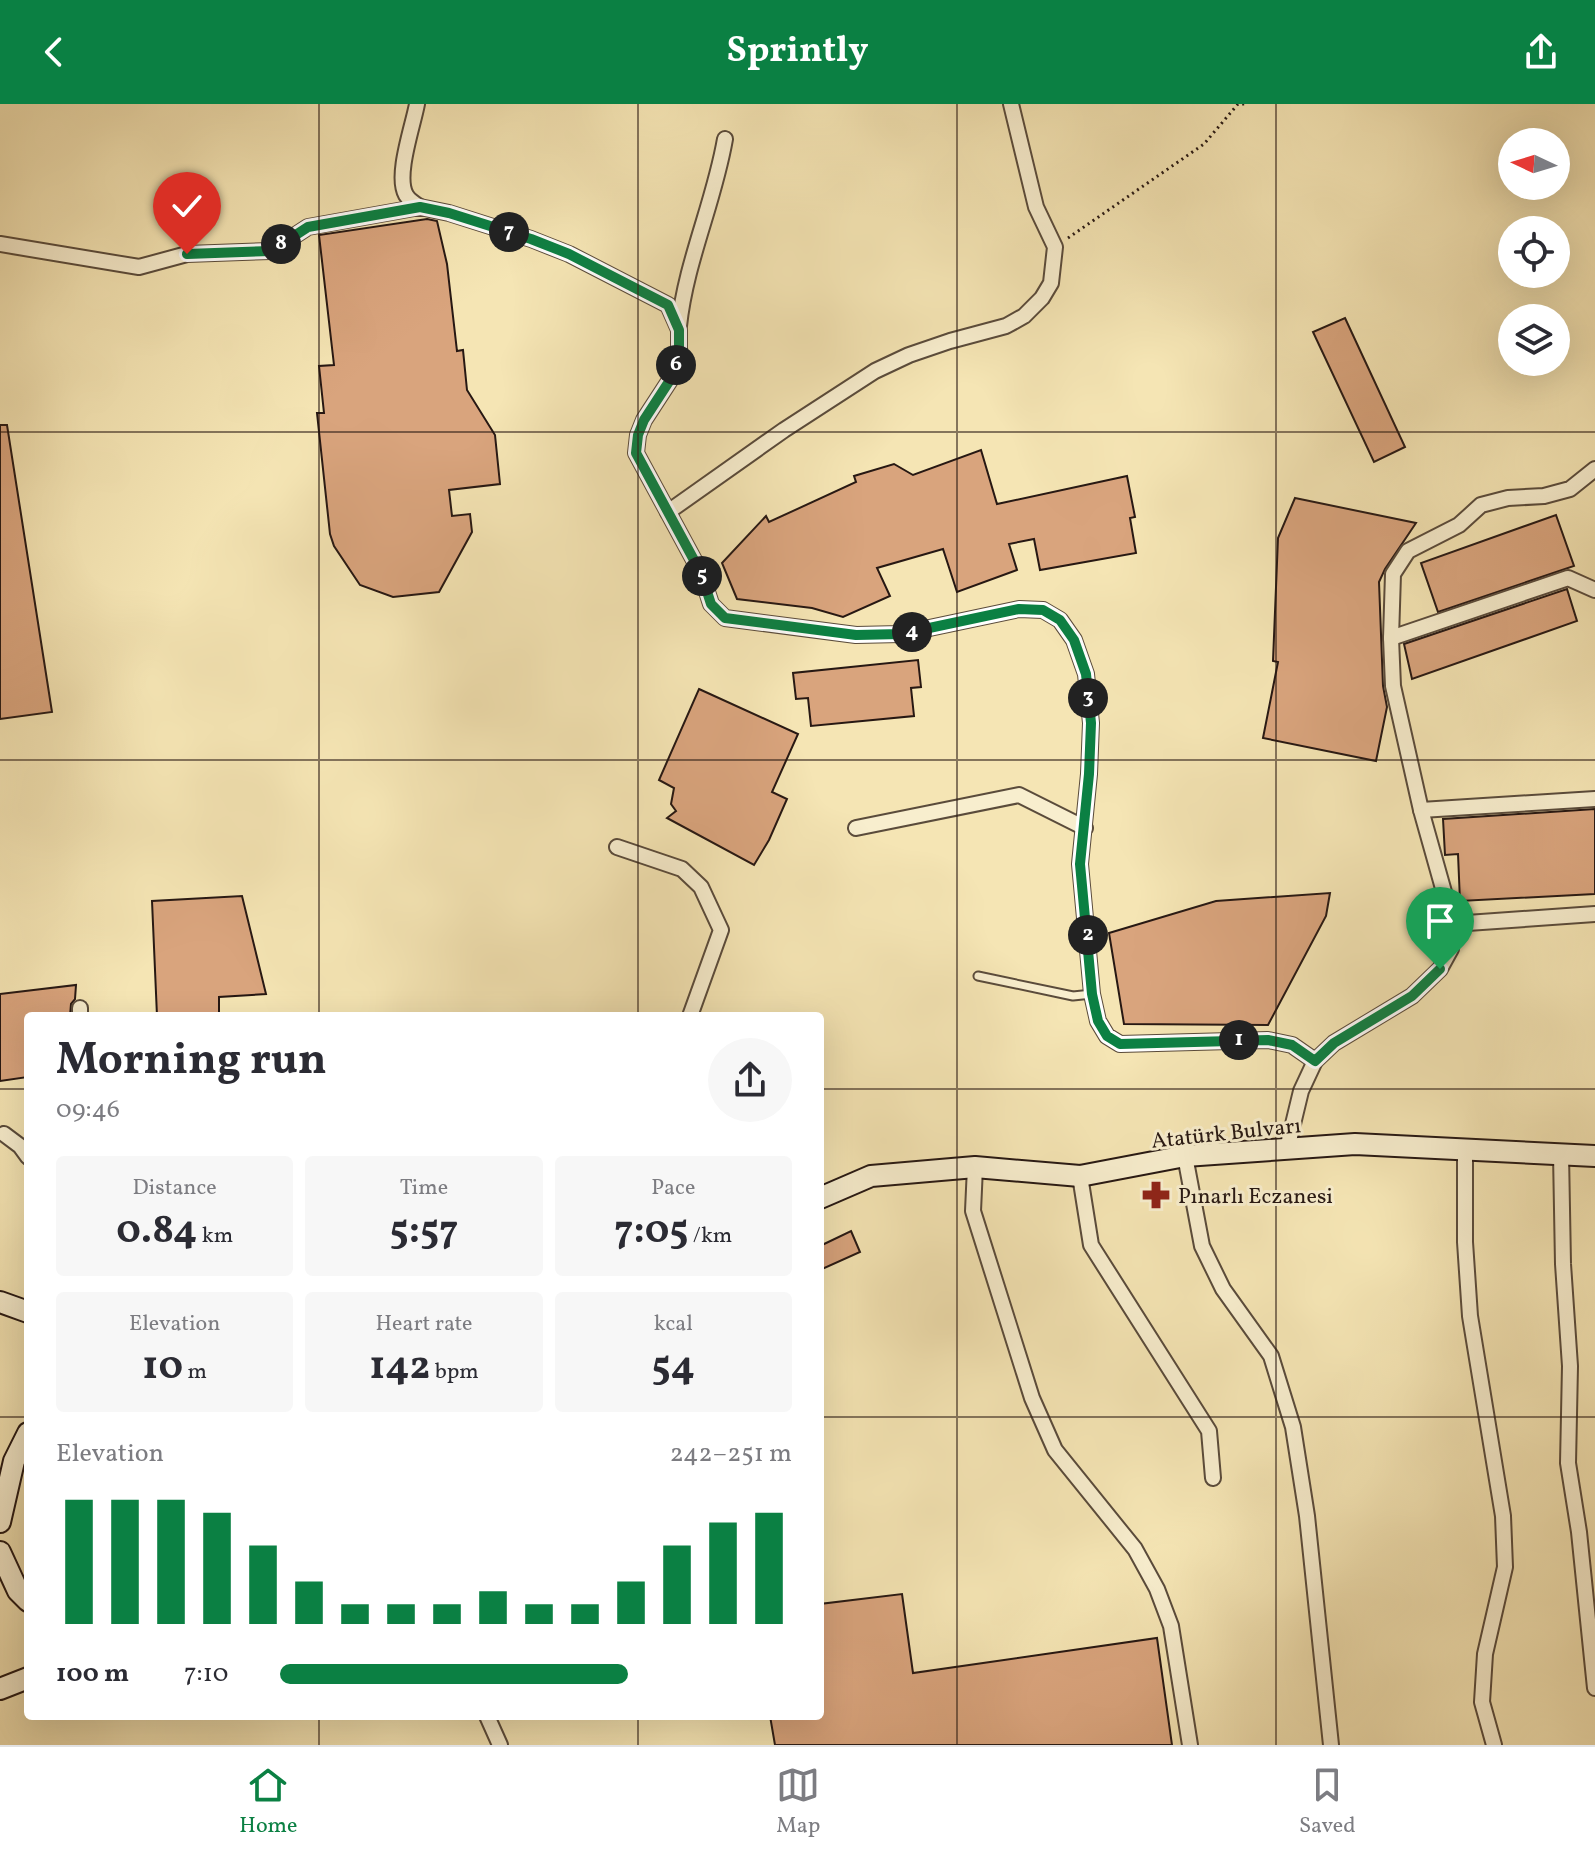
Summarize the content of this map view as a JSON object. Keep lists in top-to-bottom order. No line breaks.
{"streets":{"street":["Atatürk Bulvarı"]},"places":{"pharmacy":["Pınarlı Eczanesi"]},"north":"left","page":{"header":"Sprintly","pins":["7","8","6","5","4","3","2","1"],"heading":["Morning run","09:46"],"stats":[["Distance","0.84 km"],["Time","5:57"],["Pace","7:05 /km"],["Elevation","10 m"],["Heart rate","142 bpm"],["kcal","54"]],"chart":["Elevation","242–251 m"],"list":[{"name":"100 m","note":"7:10"}],"tabs":["Home","Map","Saved"]}}
